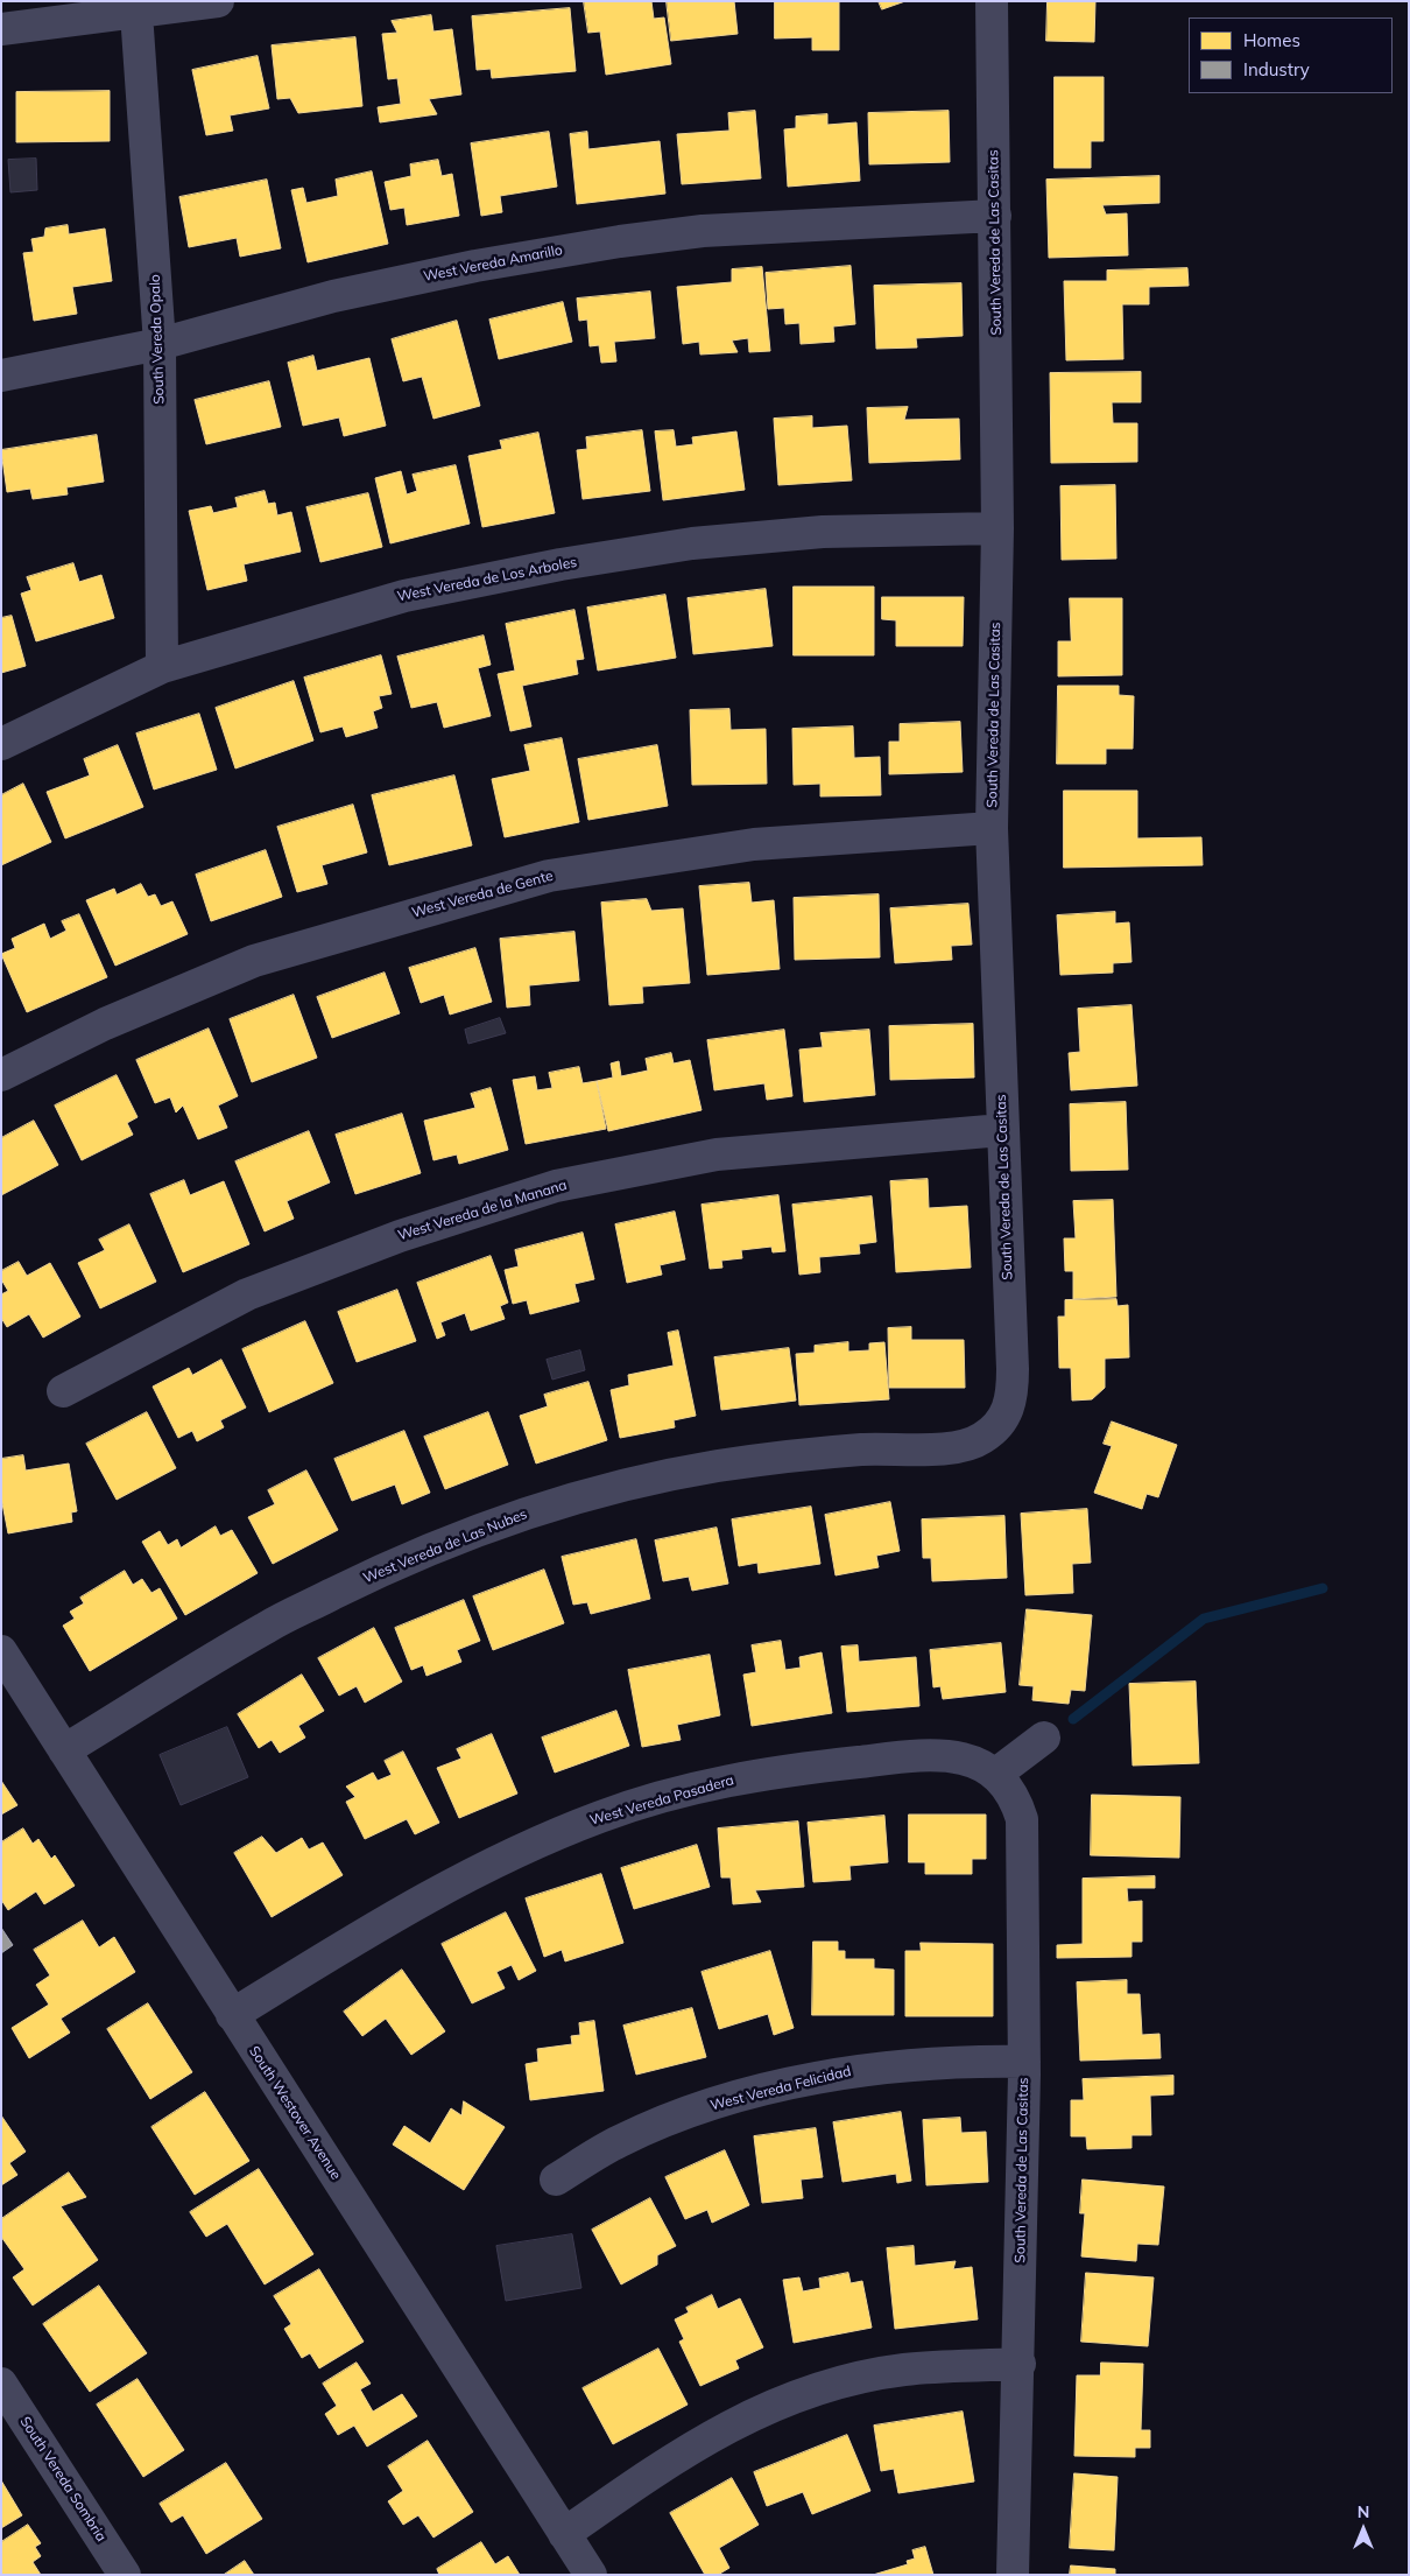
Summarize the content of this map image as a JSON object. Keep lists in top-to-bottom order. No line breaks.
{"streets":{"street":["South Vereda de Las Casitas","West Vereda Amarillo","South Vereda Opalo","West Vereda de Los Arboles","West Vereda de Gente","West Vereda de la Manana","West Vereda de Las Nubes","West Vereda Pasadera","West Vereda Felicidad","South Westover Avenue","South Vereda Sombria"]},"crossings":[["South Vereda de Las Casitas","West Vereda Amarillo"],["South Vereda de Las Casitas","West Vereda de Los Arboles"],["South Vereda de Las Casitas","West Vereda de Gente"],["South Vereda de Las Casitas","West Vereda de la Manana"],["South Vereda de Las Casitas","West Vereda de Las Nubes"],["South Vereda de Las Casitas","West Vereda Pasadera"],["South Vereda de Las Casitas","West Vereda Felicidad"],["West Vereda Amarillo","South Vereda Opalo"],["South Vereda Opalo","West Vereda de Los Arboles"],["West Vereda de Las Nubes","South Westover Avenue"],["West Vereda Pasadera","South Westover Avenue"]],"legend":["Homes","Industry"],"north":"top"}
